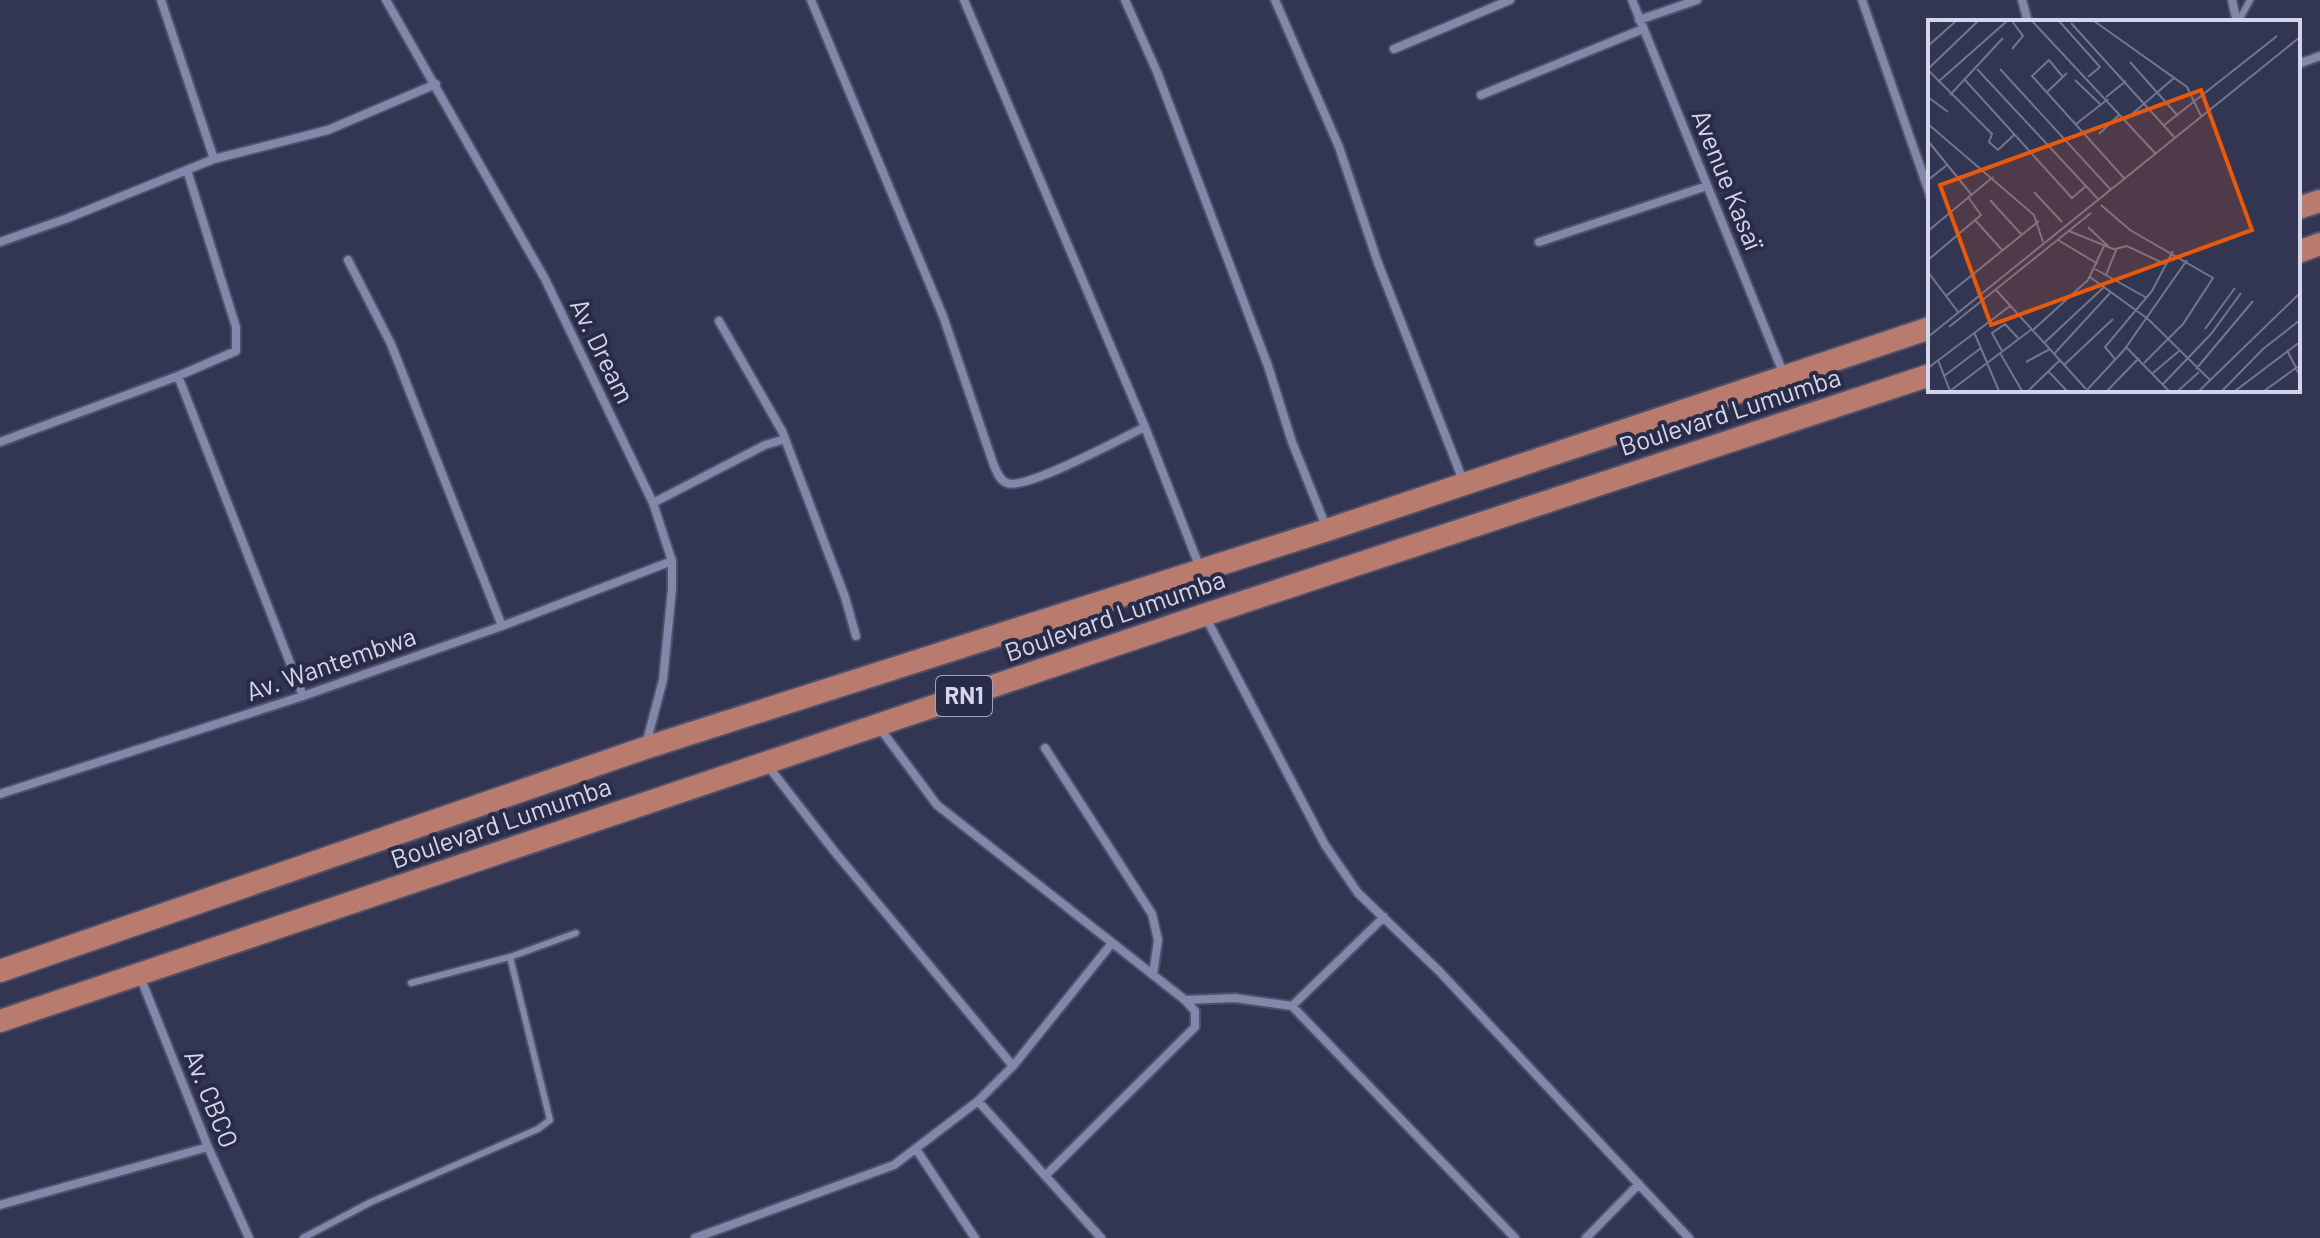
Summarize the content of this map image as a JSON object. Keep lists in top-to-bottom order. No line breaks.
{"streets":{"highway":["Boulevard Lumumba","RN1"],"street":["Avenue Kasaï","Av. Dream","Av. Wantembwa","Av. CBCO"]},"crossings":[["Avenue Kasaï","Boulevard Lumumba"],["Av. Dream","Boulevard Lumumba"],["Av. Dream","Av. Wantembwa"],["Boulevard Lumumba","Av. CBCO"]]}
